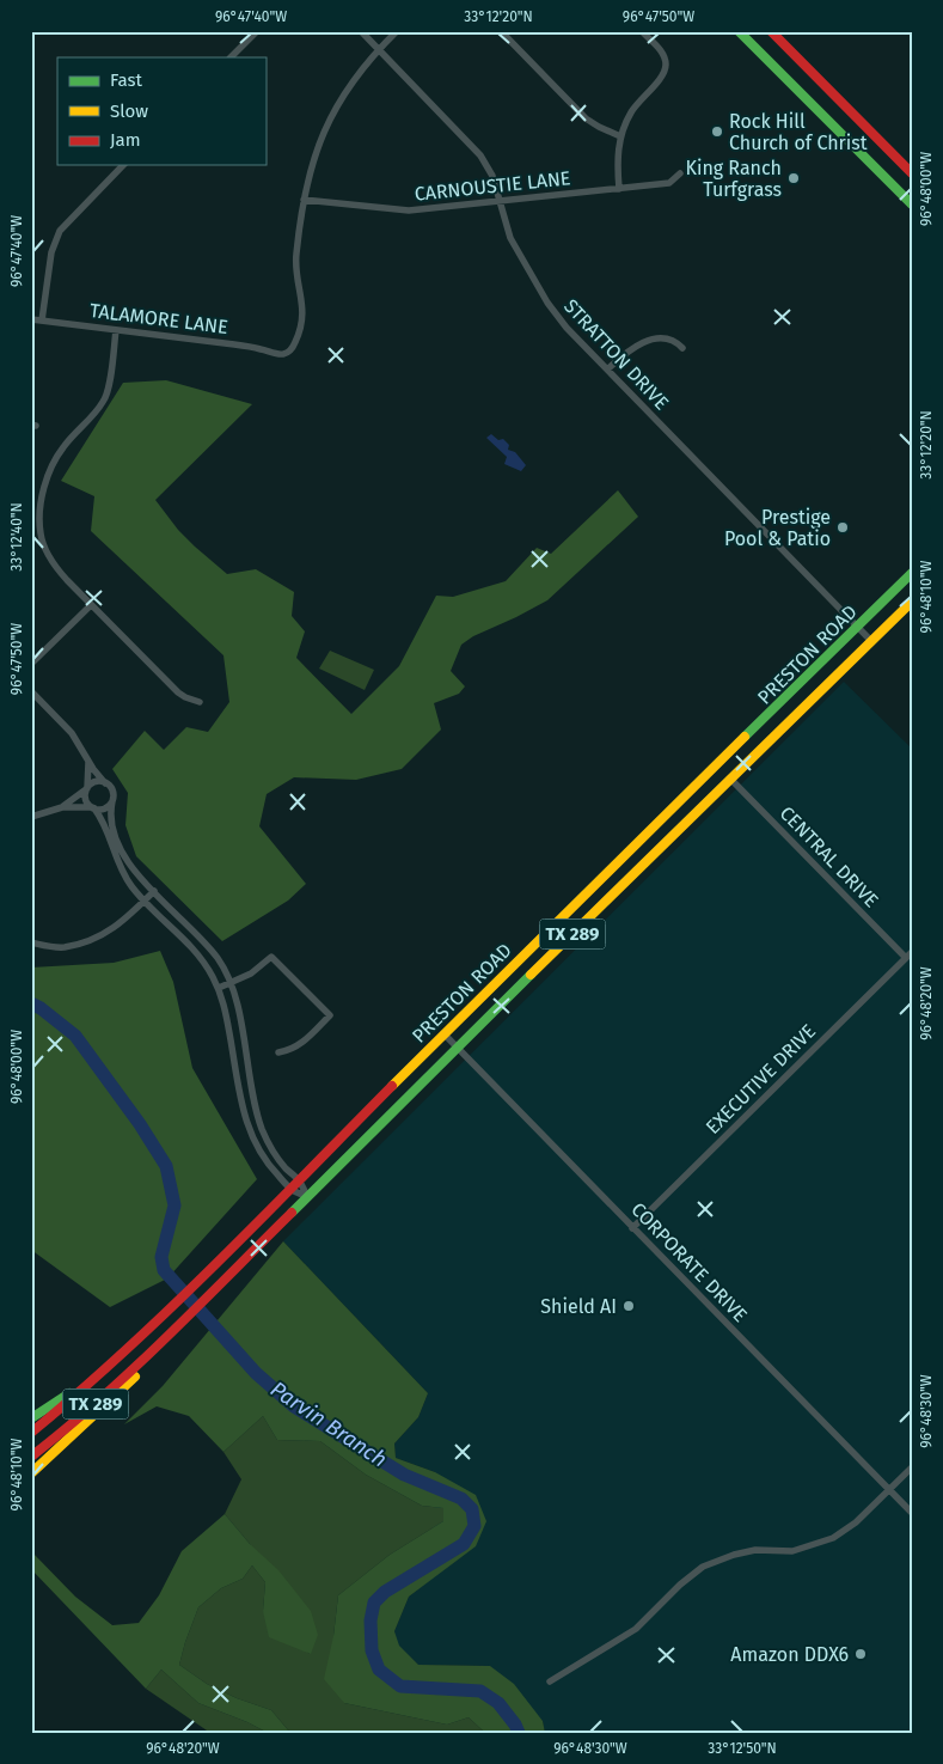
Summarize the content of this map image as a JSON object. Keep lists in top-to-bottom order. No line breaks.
{"streets":{"main road":["PRESTON ROAD","TX 289"],"street":["CARNOUSTIE LANE","TALAMORE LANE","STRATTON DRIVE","CENTRAL DRIVE","EXECUTIVE DRIVE","CORPORATE DRIVE"]},"crossings":[["CARNOUSTIE LANE","TALAMORE LANE"],["CARNOUSTIE LANE","STRATTON DRIVE"],["STRATTON DRIVE","PRESTON ROAD"],["PRESTON ROAD","CENTRAL DRIVE"],["PRESTON ROAD","CORPORATE DRIVE"],["CENTRAL DRIVE","EXECUTIVE DRIVE"],["EXECUTIVE DRIVE","CORPORATE DRIVE"]],"water":["Parvin Branch"],"places":["Rock Hill Church of Christ","King Ranch Turfgrass","Prestige Pool & Patio","Shield AI","Amazon DDX6"],"legend":["Fast","Slow","Jam"],"coordinates":["96°47'40\"W","33°12'20\"N","96°47'50\"W","96°48'00\"W","33°12'40\"N","96°48'10\"W","96°48'20\"W","96°48'30\"W","33°12'50\"N"]}
